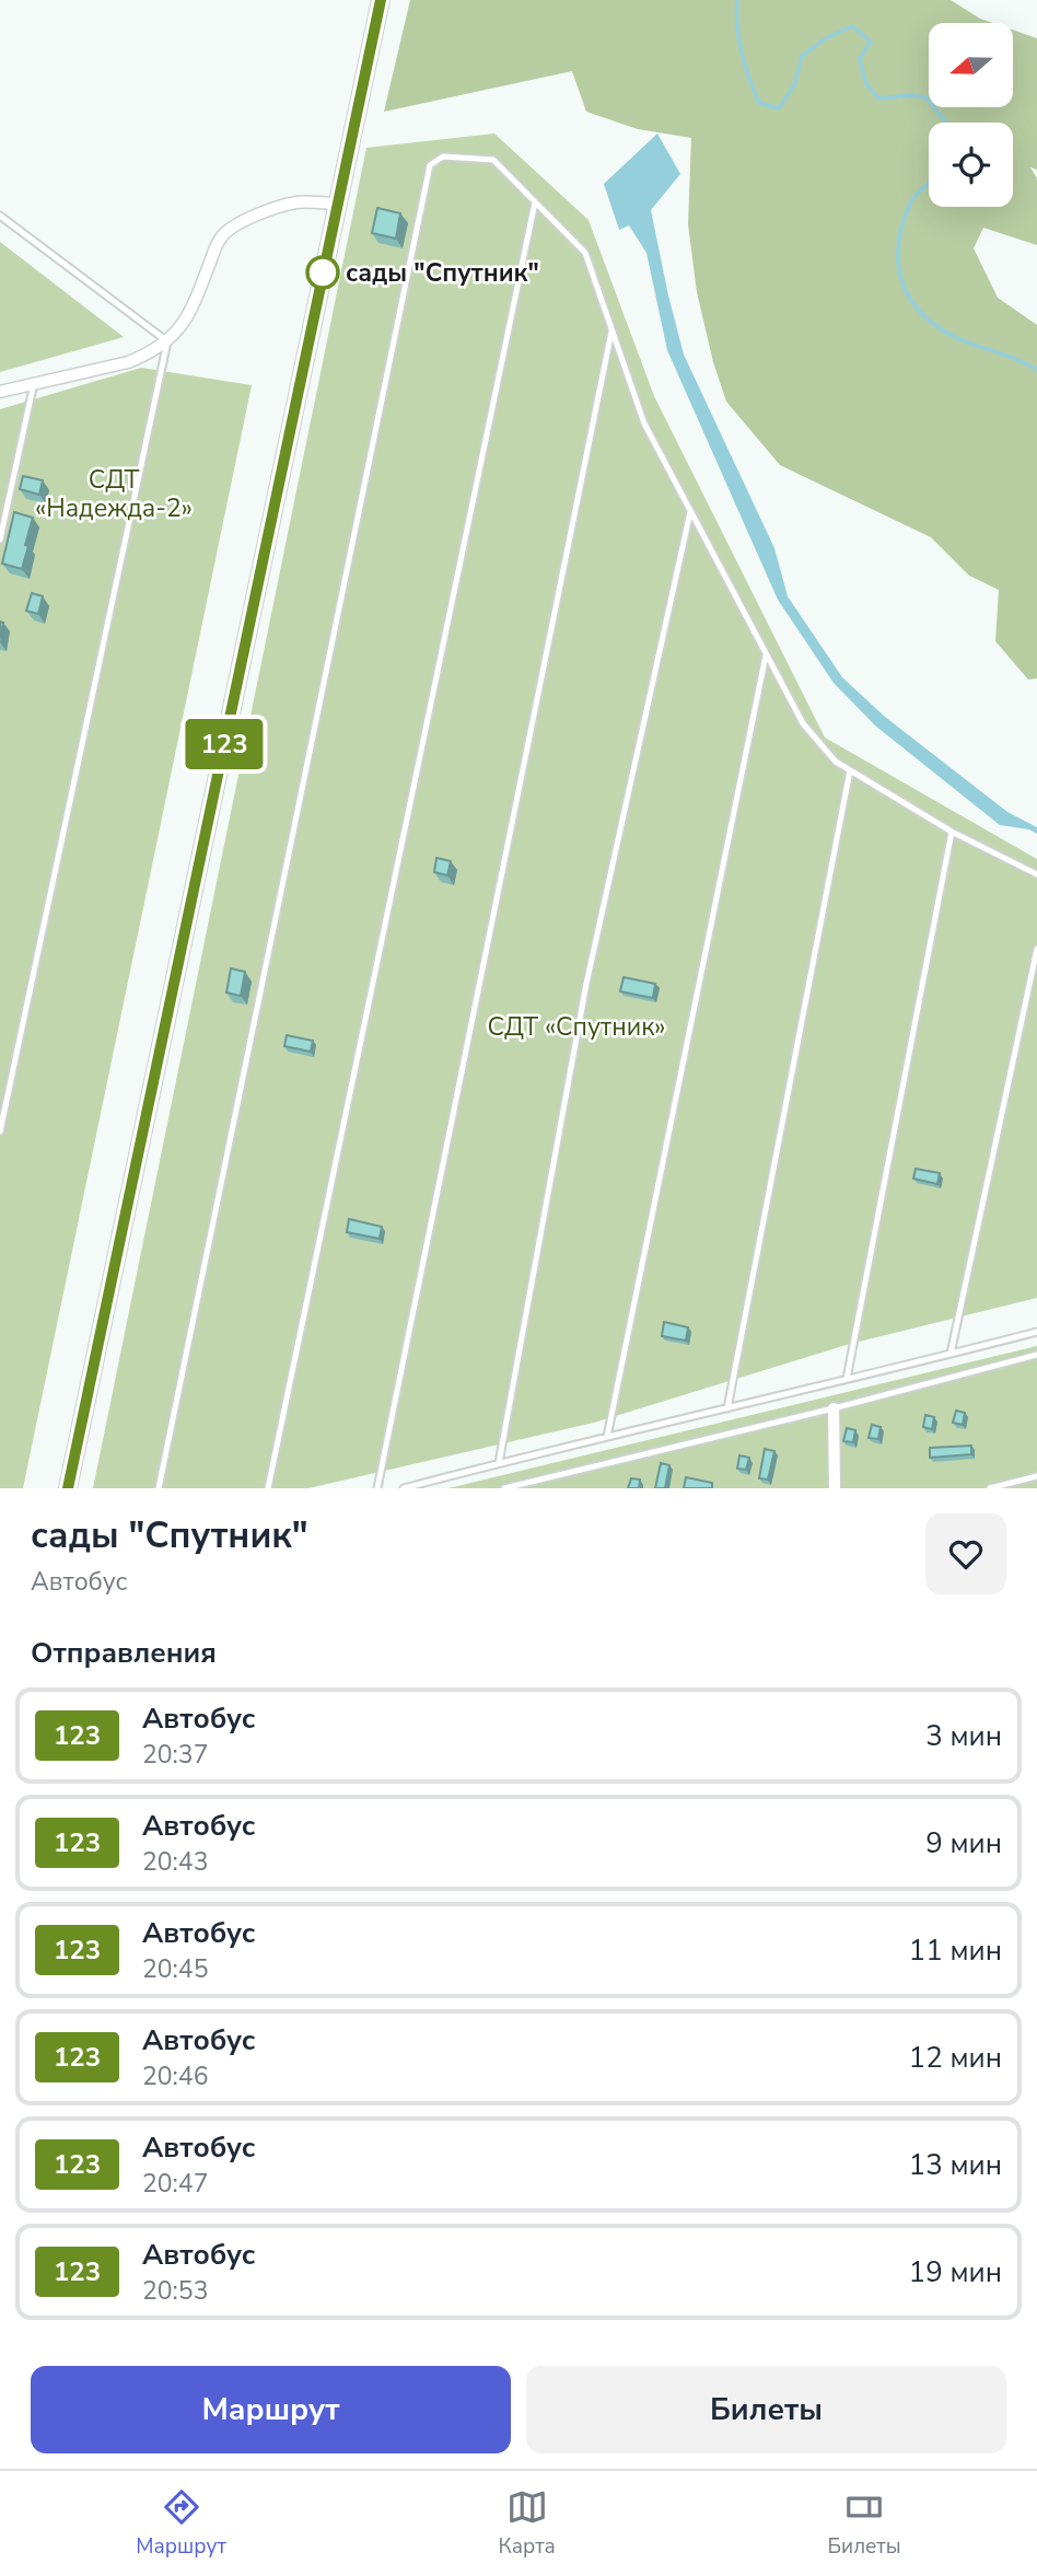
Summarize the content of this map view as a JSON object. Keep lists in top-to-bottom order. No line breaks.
{"parks":["СДТ «Надежда-2»","СДТ «Спутник»"],"places":["сады \"Спутник\""],"lines":["bus line 123"],"north":"left","page":{"on_map":"123","heading":[["сады \"Спутник\"","Автобус"],"Отправления"],"list":[{"mark":"123","name":"Автобус","note":"20:37","value":"3 мин"},{"mark":"123","name":"Автобус","note":"20:43","value":"9 мин"},{"mark":"123","name":"Автобус","note":"20:45","value":"11 мин"},{"mark":"123","name":"Автобус","note":"20:46","value":"12 мин"},{"mark":"123","name":"Автобус","note":"20:47","value":"13 мин"},{"mark":"123","name":"Автобус","note":"20:53","value":"19 мин"}],"buttons":["Маршрут","Билеты"],"tabs":["Маршрут","Карта","Билеты"]}}
